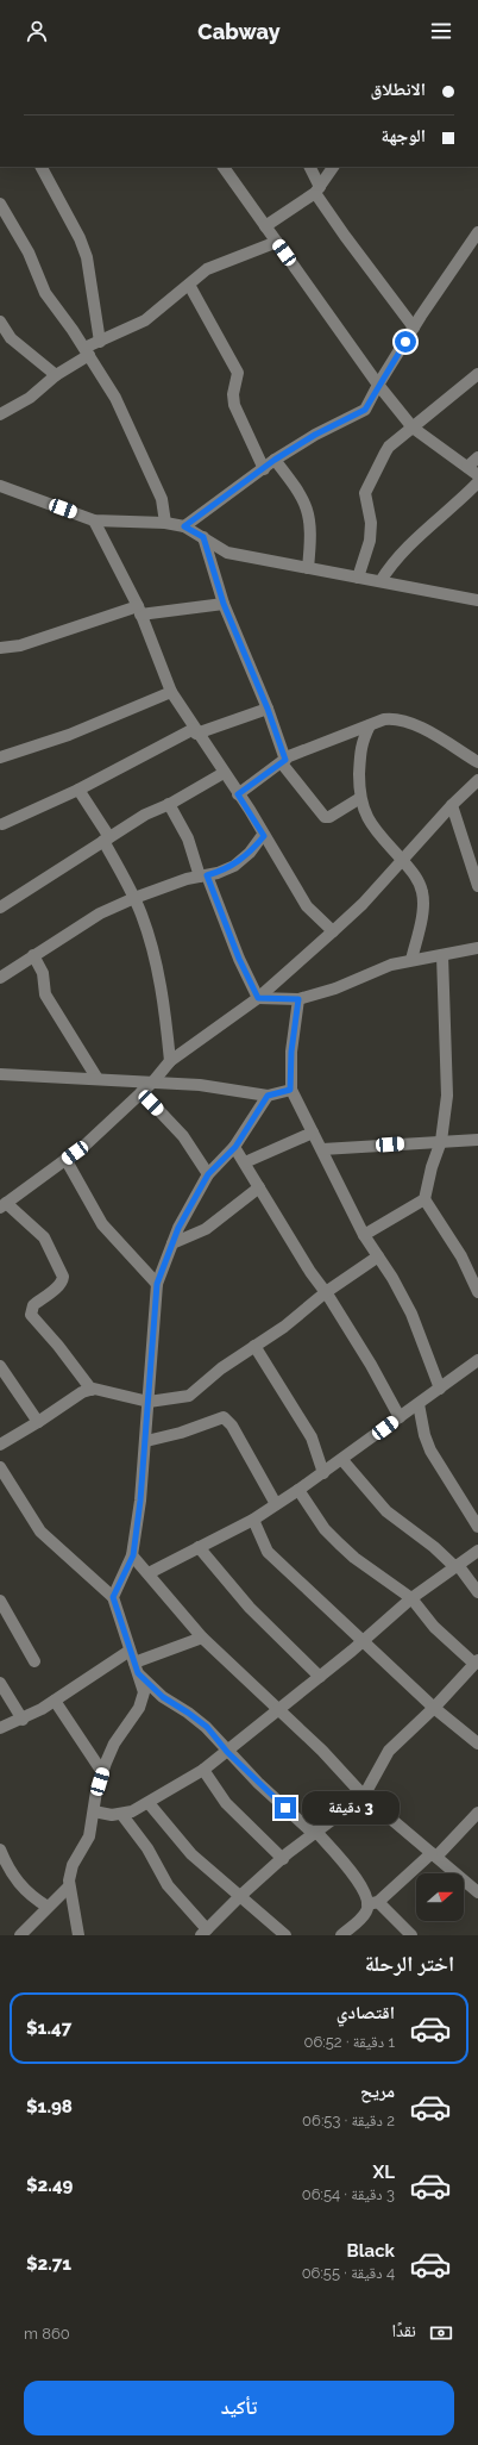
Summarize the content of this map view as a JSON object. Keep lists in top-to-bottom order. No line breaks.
{"north":"right","page":{"header":"Cabway","banner":["الانطلاق","الوجهة"],"bubble":"3 دقيقة","heading":"اختر الرحلة","list":[{"name":"اقتصادي","note":"1 دقيقة · 06:52","value":"$1.47"},{"name":"مريح","note":"2 دقيقة · 06:53","value":"$1.98"},{"name":"XL","note":"3 دقيقة · 06:54","value":"$2.49"},{"name":"Black","note":"4 دقيقة · 06:55","value":"$2.71"}],"pay":["نقدًا","860 m"],"buttons":"تأكيد"}}
